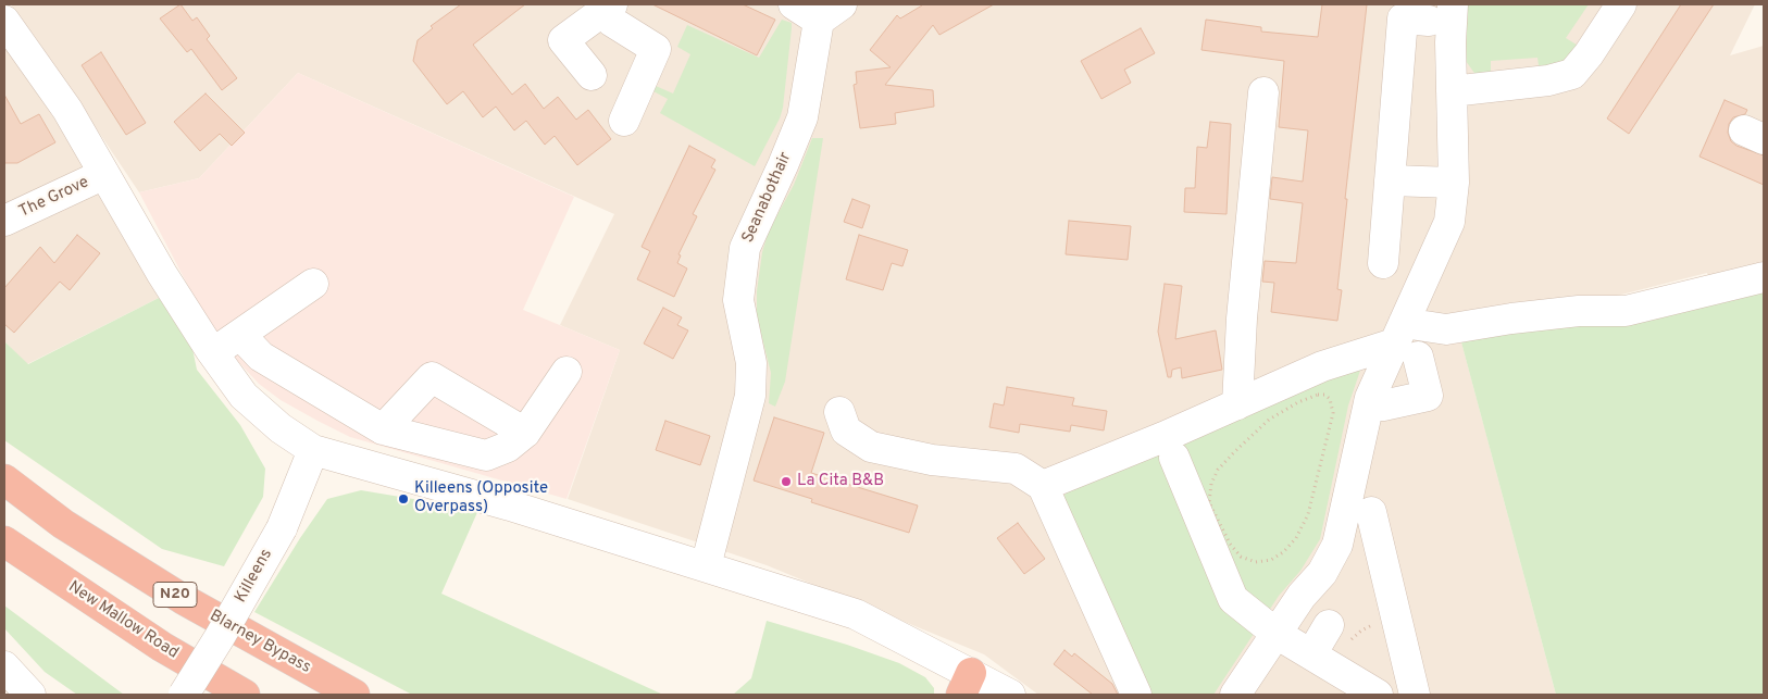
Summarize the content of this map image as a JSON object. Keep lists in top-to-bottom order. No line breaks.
{"streets":{"highway":["N20","New Mallow Road","Blarney Bypass"],"street":["The Grove","Seanabothair","Killeens"]},"places":["La Cita B&B","Killeens (Opposite Overpass)"]}
